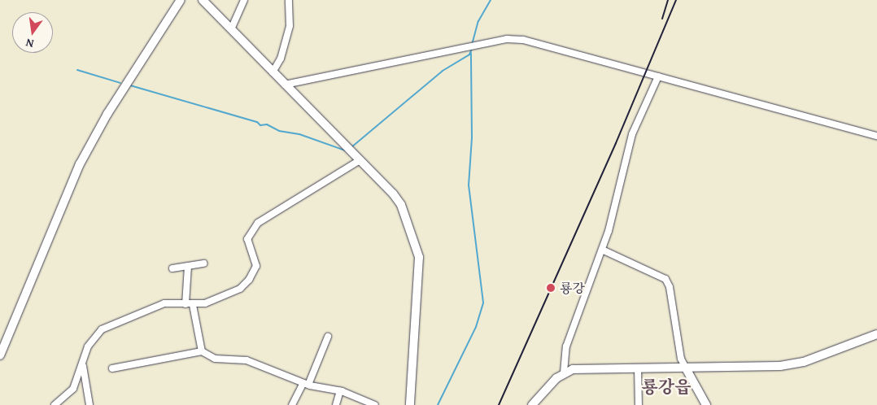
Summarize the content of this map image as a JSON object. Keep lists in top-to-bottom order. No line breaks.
{"districts":["룡강읍"],"places":["룡강"],"north":"bottom"}
